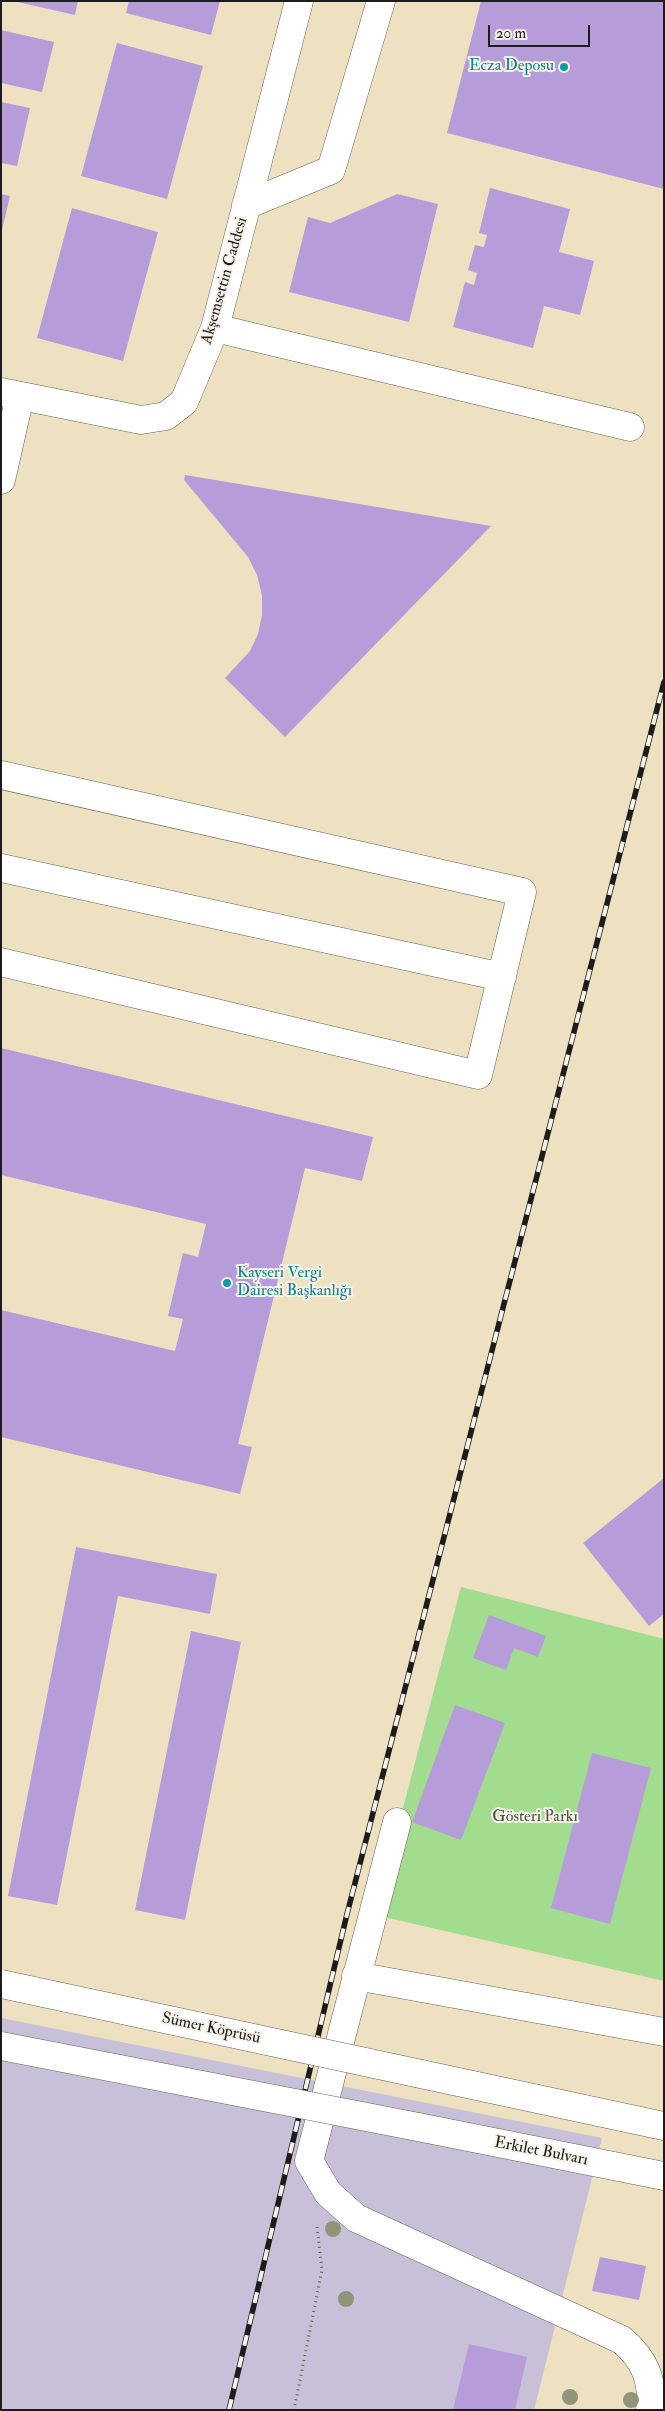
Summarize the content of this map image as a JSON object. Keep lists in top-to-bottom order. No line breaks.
{"streets":{"street":["Akşemsettin Caddesi","Sümer Köprüsü","Erkilet Bulvarı"]},"parks":["Gösteri Parkı"],"places":["Ecza Deposu","Kayseri Vergi Dairesi Başkanlığı"],"scale_bar":"20 m"}
